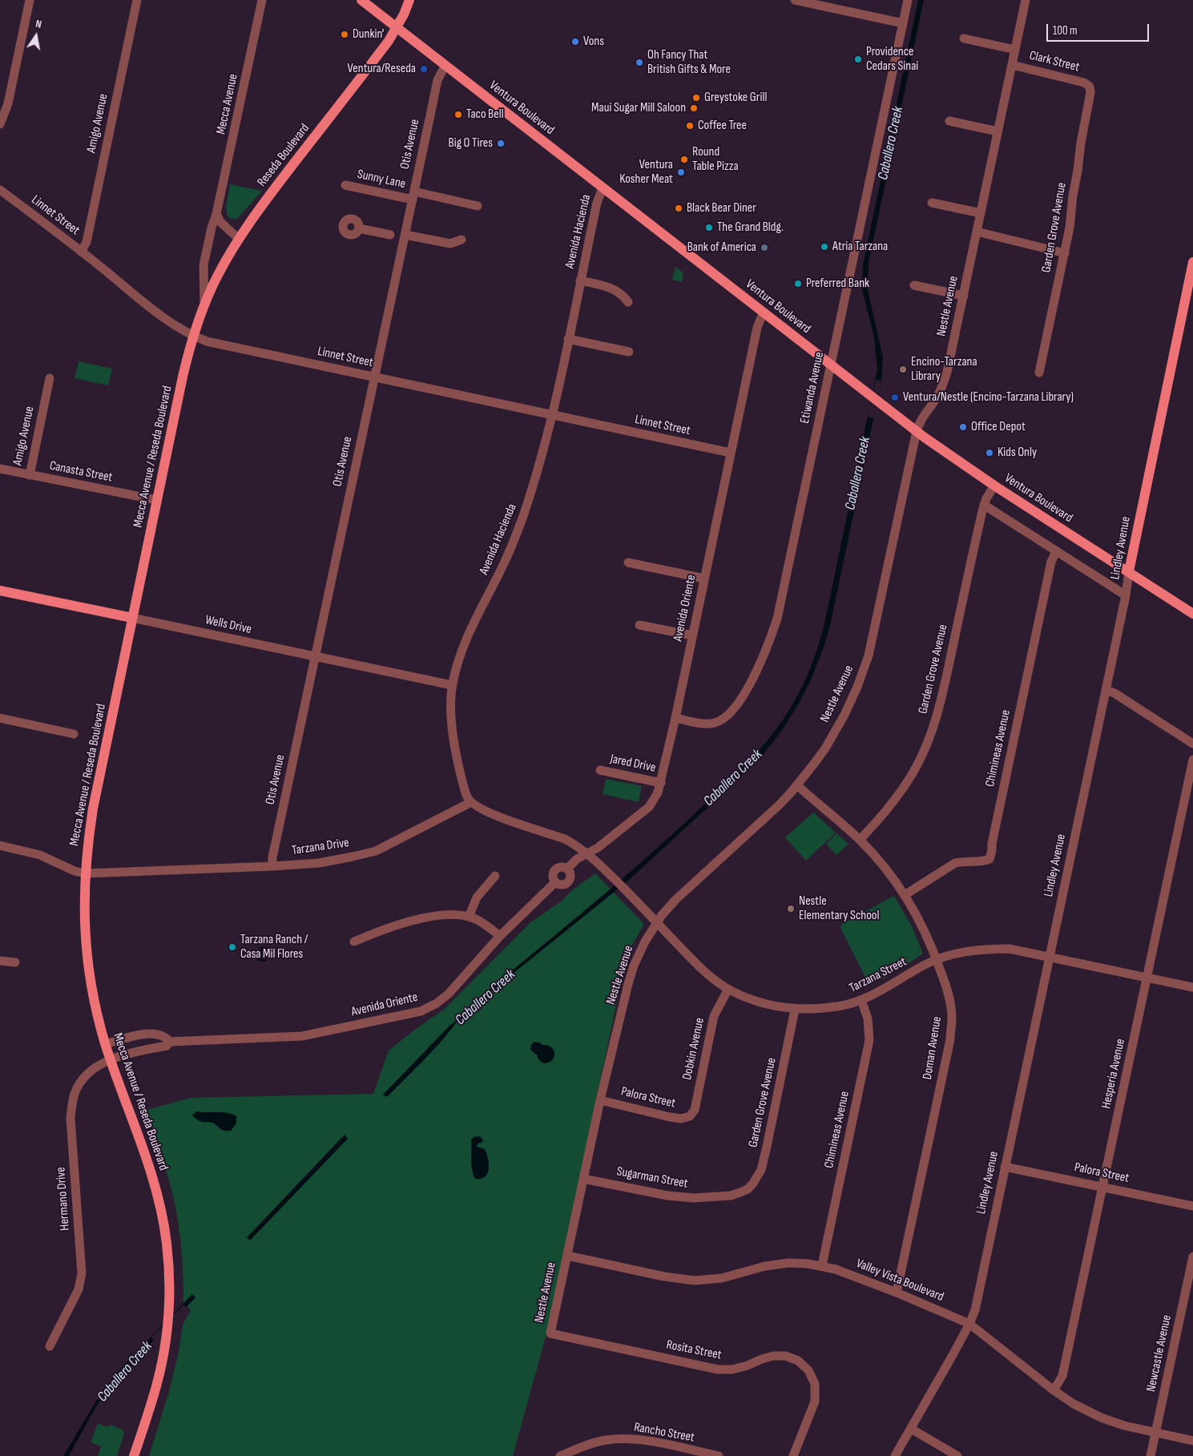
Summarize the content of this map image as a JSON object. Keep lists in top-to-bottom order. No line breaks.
{"streets":{"main road":["Ventura Boulevard","Reseda Boulevard","Mecca Avenue / Reseda Boulevard","Lindley Avenue","Wells Drive"],"street":["Clark Street","Mecca Avenue","Amigo Avenue","Otis Avenue","Sunny Lane","Linnet Street","Garden Grove Avenue","Avenida Hacienda","Nestle Avenue","Etiwanda Avenue","Canasta Street","Avenida Oriente","Chimineas Avenue","Jared Drive","Tarzana Drive","Tarzana Street","Doman Avenue","Dobkin Avenue","Hesperia Avenue","Palora Street","Sugarman Street","Hermano Drive","Valley Vista Boulevard","Rosita Street","Newcastle Avenue","Rancho Street"]},"crossings":[["Clark Street","Garden Grove Avenue"],["Clark Street","Nestle Avenue"],["Mecca Avenue","Reseda Boulevard"],["Ventura Boulevard","Otis Avenue"],["Ventura Boulevard","Reseda Boulevard"],["Ventura Boulevard","Garden Grove Avenue"],["Ventura Boulevard","Avenida Hacienda"],["Ventura Boulevard","Nestle Avenue"],["Ventura Boulevard","Etiwanda Avenue"],["Ventura Boulevard","Lindley Avenue"],["Ventura Boulevard","Avenida Oriente"],["Amigo Avenue","Linnet Street"],["Amigo Avenue","Canasta Street"],["Otis Avenue","Sunny Lane"],["Otis Avenue","Linnet Street"],["Otis Avenue","Wells Drive"],["Otis Avenue","Tarzana Drive"],["Reseda Boulevard","Linnet Street"],["Reseda Boulevard","Mecca Avenue / Reseda Boulevard"],["Linnet Street","Avenida Hacienda"],["Linnet Street","Mecca Avenue / Reseda Boulevard"],["Linnet Street","Avenida Oriente"],["Garden Grove Avenue","Tarzana Street"],["Garden Grove Avenue","Doman Avenue"],["Garden Grove Avenue","Sugarman Street"],["Avenida Hacienda","Wells Drive"],["Avenida Hacienda","Tarzana Drive"],["Nestle Avenue","Tarzana Street"],["Nestle Avenue","Doman Avenue"],["Nestle Avenue","Palora Street"],["Nestle Avenue","Sugarman Street"],["Nestle Avenue","Valley Vista Boulevard"],["Nestle Avenue","Rosita Street"],["Etiwanda Avenue","Avenida Oriente"],["Mecca Avenue / Reseda Boulevard","Canasta Street"],["Mecca Avenue / Reseda Boulevard","Avenida Oriente"],["Mecca Avenue / Reseda Boulevard","Wells Drive"],["Mecca Avenue / Reseda Boulevard","Tarzana Drive"],["Mecca Avenue / Reseda Boulevard","Hermano Drive"],["Lindley Avenue","Tarzana Street"],["Lindley Avenue","Palora Street"],["Lindley Avenue","Valley Vista Boulevard"],["Avenida Oriente","Jared Drive"],["Avenida Oriente","Tarzana Street"],["Avenida Oriente","Hermano Drive"],["Chimineas Avenue","Tarzana Street"],["Chimineas Avenue","Doman Avenue"],["Chimineas Avenue","Valley Vista Boulevard"],["Tarzana Street","Doman Avenue"],["Tarzana Street","Dobkin Avenue"],["Tarzana Street","Hesperia Avenue"],["Doman Avenue","Valley Vista Boulevard"],["Dobkin Avenue","Palora Street"],["Hesperia Avenue","Palora Street"],["Hesperia Avenue","Valley Vista Boulevard"],["Valley Vista Boulevard","Newcastle Avenue"]],"water":["Caballero Creek"],"places":["Dunkin'","Vons","Providence Cedars Sinai","Oh Fancy That British Gifts & More","Ventura/Reseda","Greystoke Grill","Maui Sugar Mill Saloon","Taco Bell","Coffee Tree","Big O Tires","Round Table Pizza","Ventura Kosher Meat","Black Bear Diner","The Grand Bldg.","Atria Tarzana","Bank of America","Preferred Bank","Encino-Tarzana Library","Ventura/Nestle (Encino-Tarzana Library)","Office Depot","Kids Only","Nestle Elementary School","Tarzana Ranch / Casa Mil Flores"],"scale_bar":"100 m","north":"top"}
